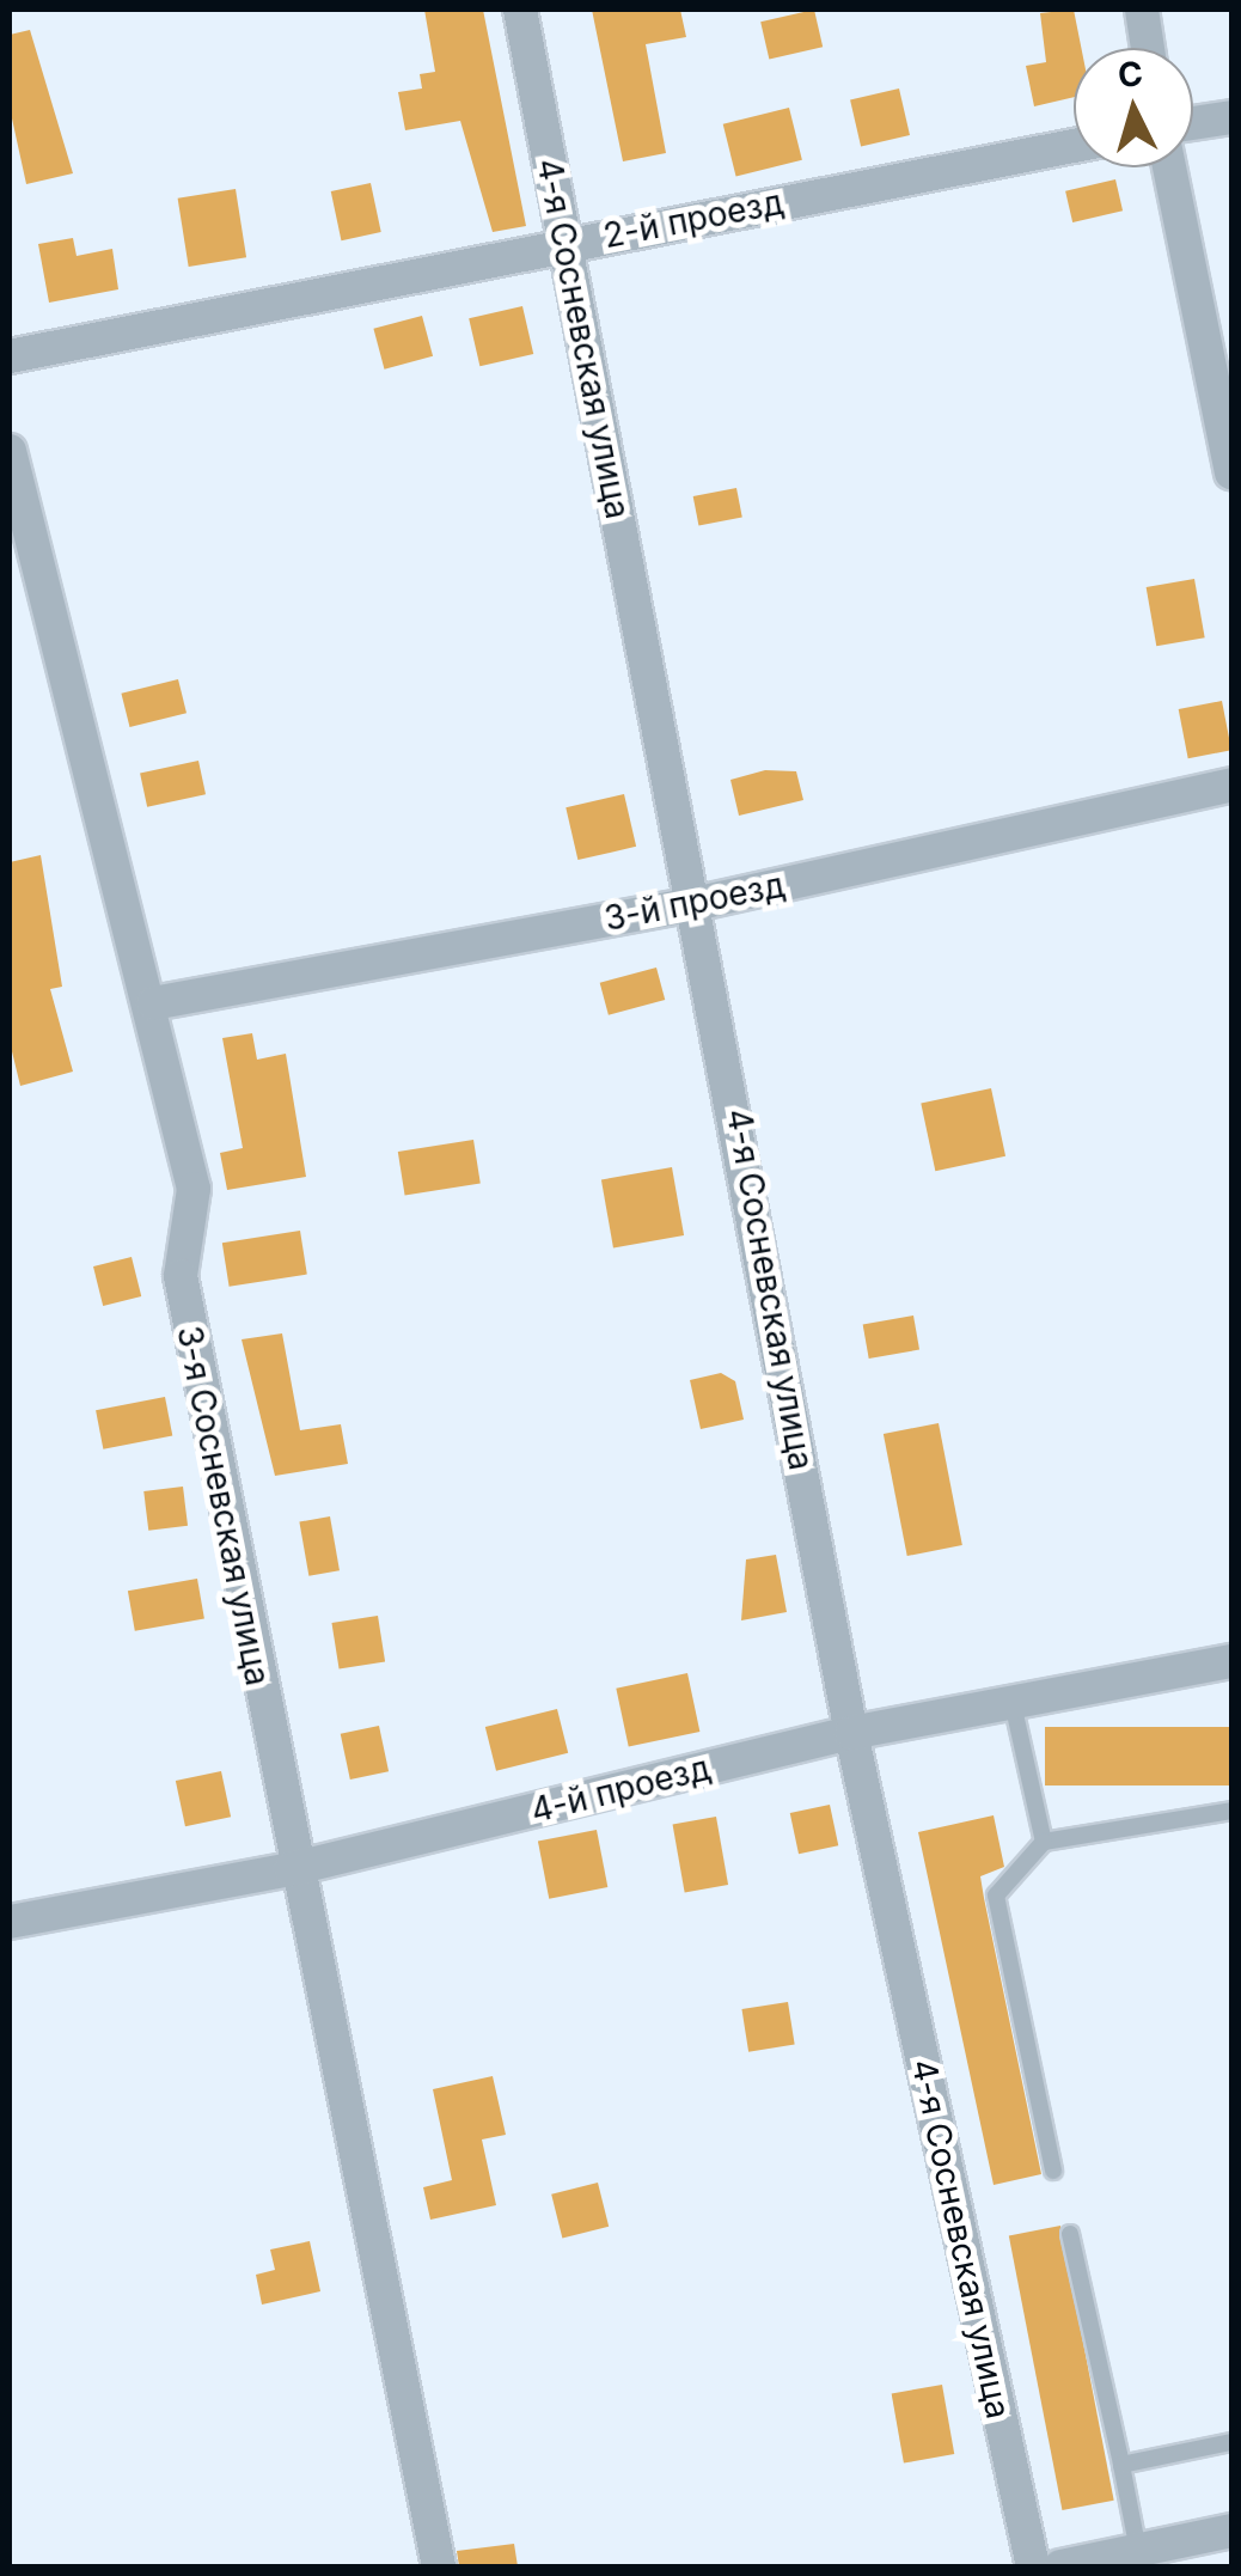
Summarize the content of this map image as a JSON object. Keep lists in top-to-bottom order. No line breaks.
{"streets":{"street":["2-й проезд","4-я Сосневская улица","3-й проезд","3-я Сосневская улица","4-й проезд"]},"crossings":[["2-й проезд","4-я Сосневская улица"],["4-я Сосневская улица","3-й проезд"],["4-я Сосневская улица","4-й проезд"],["3-й проезд","3-я Сосневская улица"],["3-я Сосневская улица","4-й проезд"]],"north":"top"}
